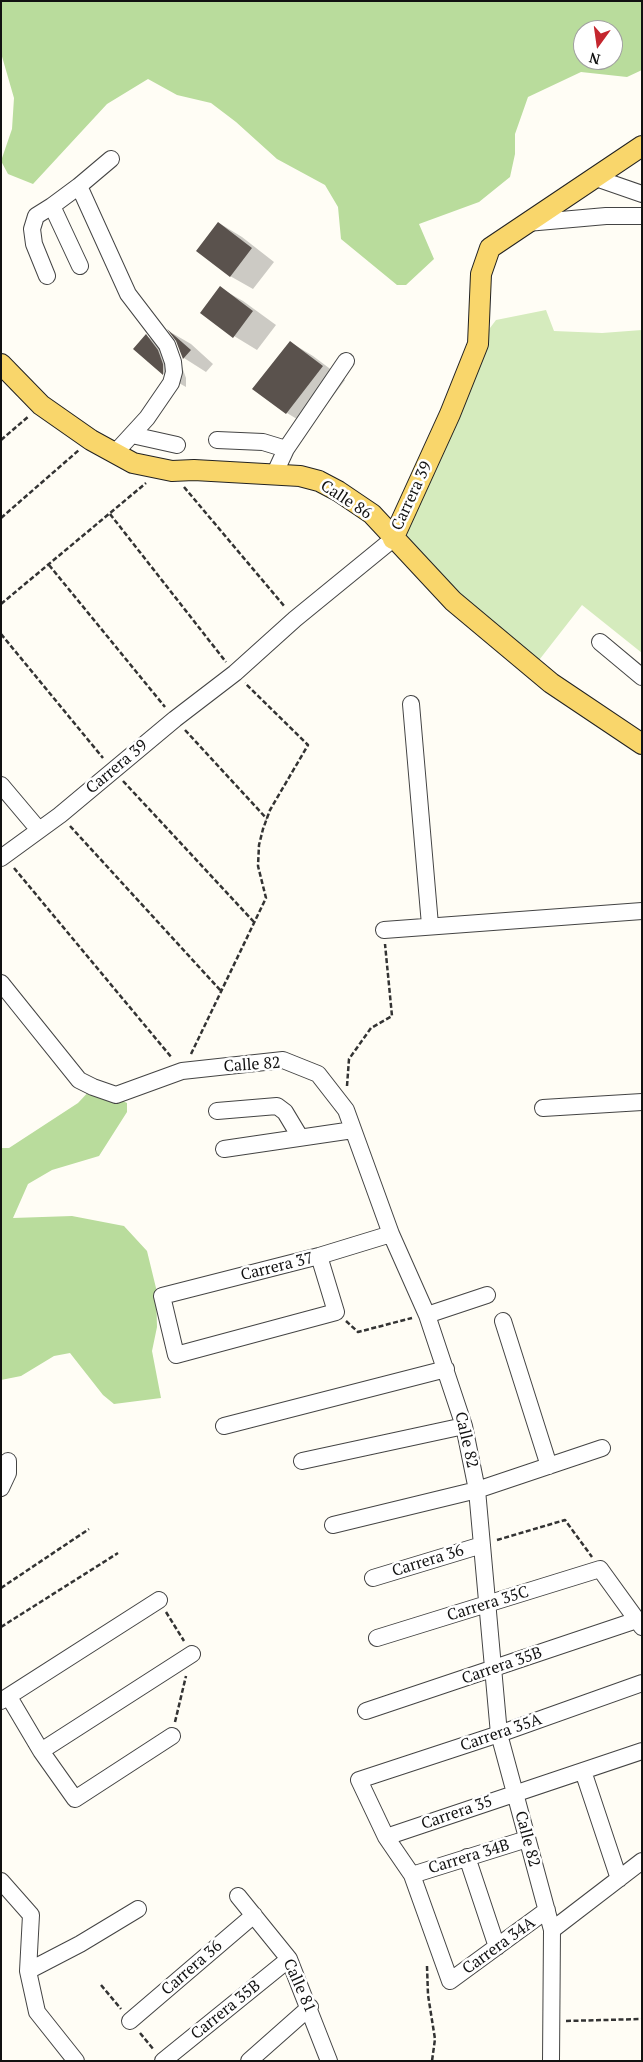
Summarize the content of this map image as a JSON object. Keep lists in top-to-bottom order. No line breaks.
{"streets":{"main road":["Carrera 39","Calle 86"],"street":["Calle 82","Carrera 37","Carrera 36","Carrera 35C","Carrera 35B","Carrera 35A","Carrera 35","Carrera 34B","Carrera 34A","Calle 81"]},"crossings":[["Carrera 39","Calle 86"],["Calle 82","Carrera 37"],["Calle 82","Carrera 36"],["Calle 82","Carrera 35C"],["Calle 82","Carrera 35B"],["Calle 82","Carrera 35A"],["Calle 82","Carrera 35"],["Calle 82","Carrera 34B"],["Calle 82","Carrera 34A"],["Carrera 36","Calle 81"],["Carrera 35B","Calle 81"],["Carrera 35A","Carrera 35"]],"north":"bottom"}
